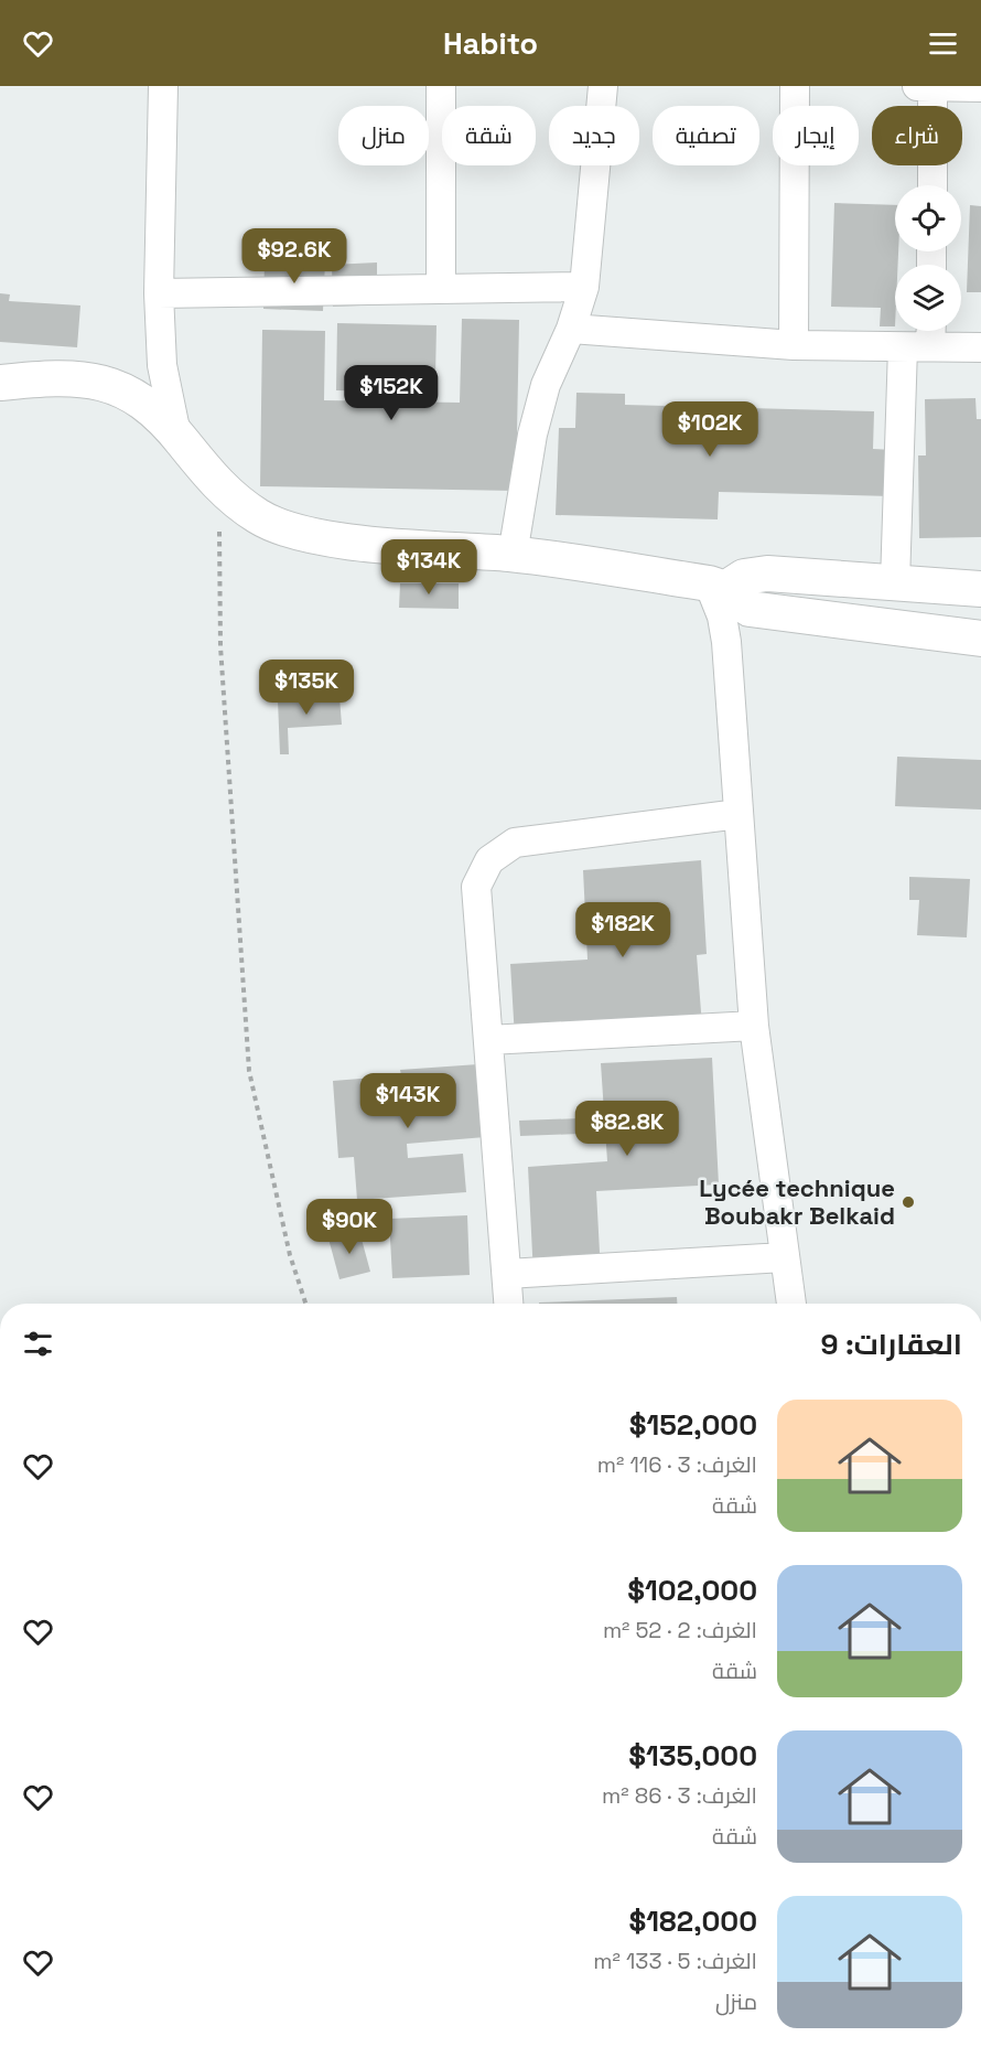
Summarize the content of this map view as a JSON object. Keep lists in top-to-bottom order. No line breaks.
{"places":["Lycée technique Boubakr Belkaid"],"page":{"header":"Habito","chip":["شراء","إيجار","تصفية","جديد","شقة","منزل"],"price":["$92.6K","$152K","$102K","$134K","$135K","$182K","$143K","$82.8K","$90K"],"heading":"العقارات: 9","list":[{"name":"$152,000","note":"الغرف: 3 · 116 m² · شقة"},{"name":"$102,000","note":"الغرف: 2 · 52 m² · شقة"},{"name":"$135,000","note":"الغرف: 3 · 86 m² · شقة"},{"name":"$182,000","note":"الغرف: 5 · 133 m² · منزل"}]}}
